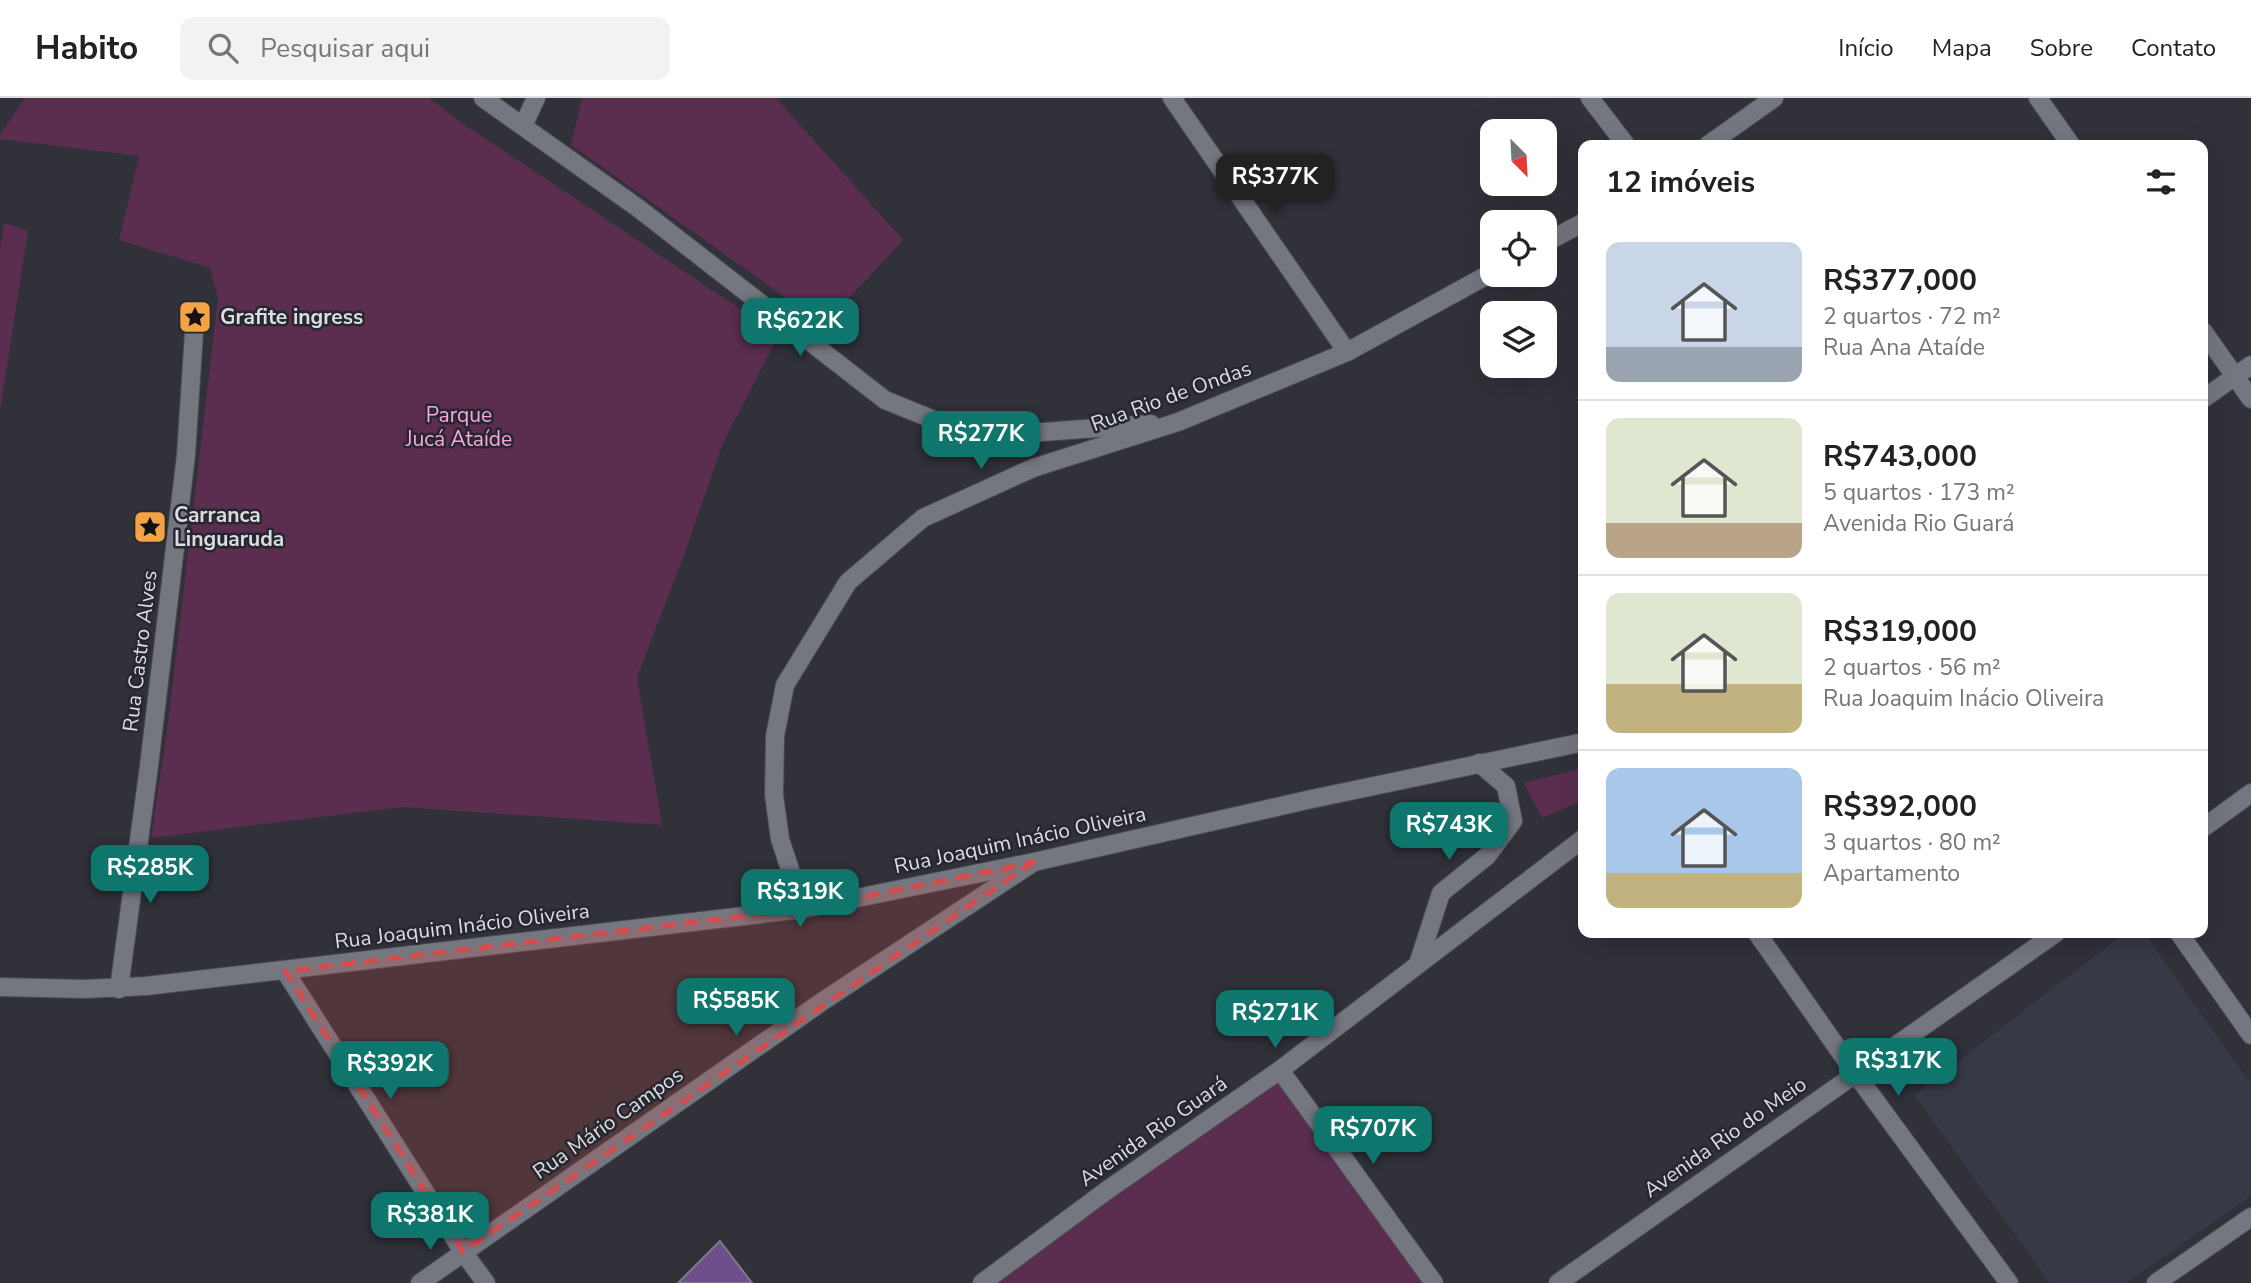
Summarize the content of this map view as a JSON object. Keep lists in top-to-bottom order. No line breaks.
{"streets":{"street":["Rua Rio de Ondas","Rua Castro Alves","Rua Joaquim Inácio Oliveira","Rua Mário Campos","Avenida Rio Guará","Avenida Rio do Meio"]},"crossings":[["Rua Rio de Ondas","Rua Joaquim Inácio Oliveira"],["Rua Castro Alves","Rua Joaquim Inácio Oliveira"],["Rua Joaquim Inácio Oliveira","Rua Mário Campos"]],"parks":["Parque Jucá Ataíde"],"places":{"place":["Grafite ingress","Carranca Linguaruda"]},"north":"bottom right","page":{"header":"Habito","search":"Pesquisar aqui","nav":["Início","Mapa","Sobre","Contato"],"heading":"12 imóveis","price":["R$377K","R$622K","R$277K","R$743K","R$285K","R$319K","R$585K","R$271K","R$317K","R$392K","R$707K","R$381K"],"list":[{"name":"R$377,000","note":"2 quartos · 72 m² · Rua Ana Ataíde"},{"name":"R$743,000","note":"5 quartos · 173 m² · Avenida Rio Guará"},{"name":"R$319,000","note":"2 quartos · 56 m² · Rua Joaquim Inácio Oliveira"},{"name":"R$392,000","note":"3 quartos · 80 m² · Apartamento"}]}}
